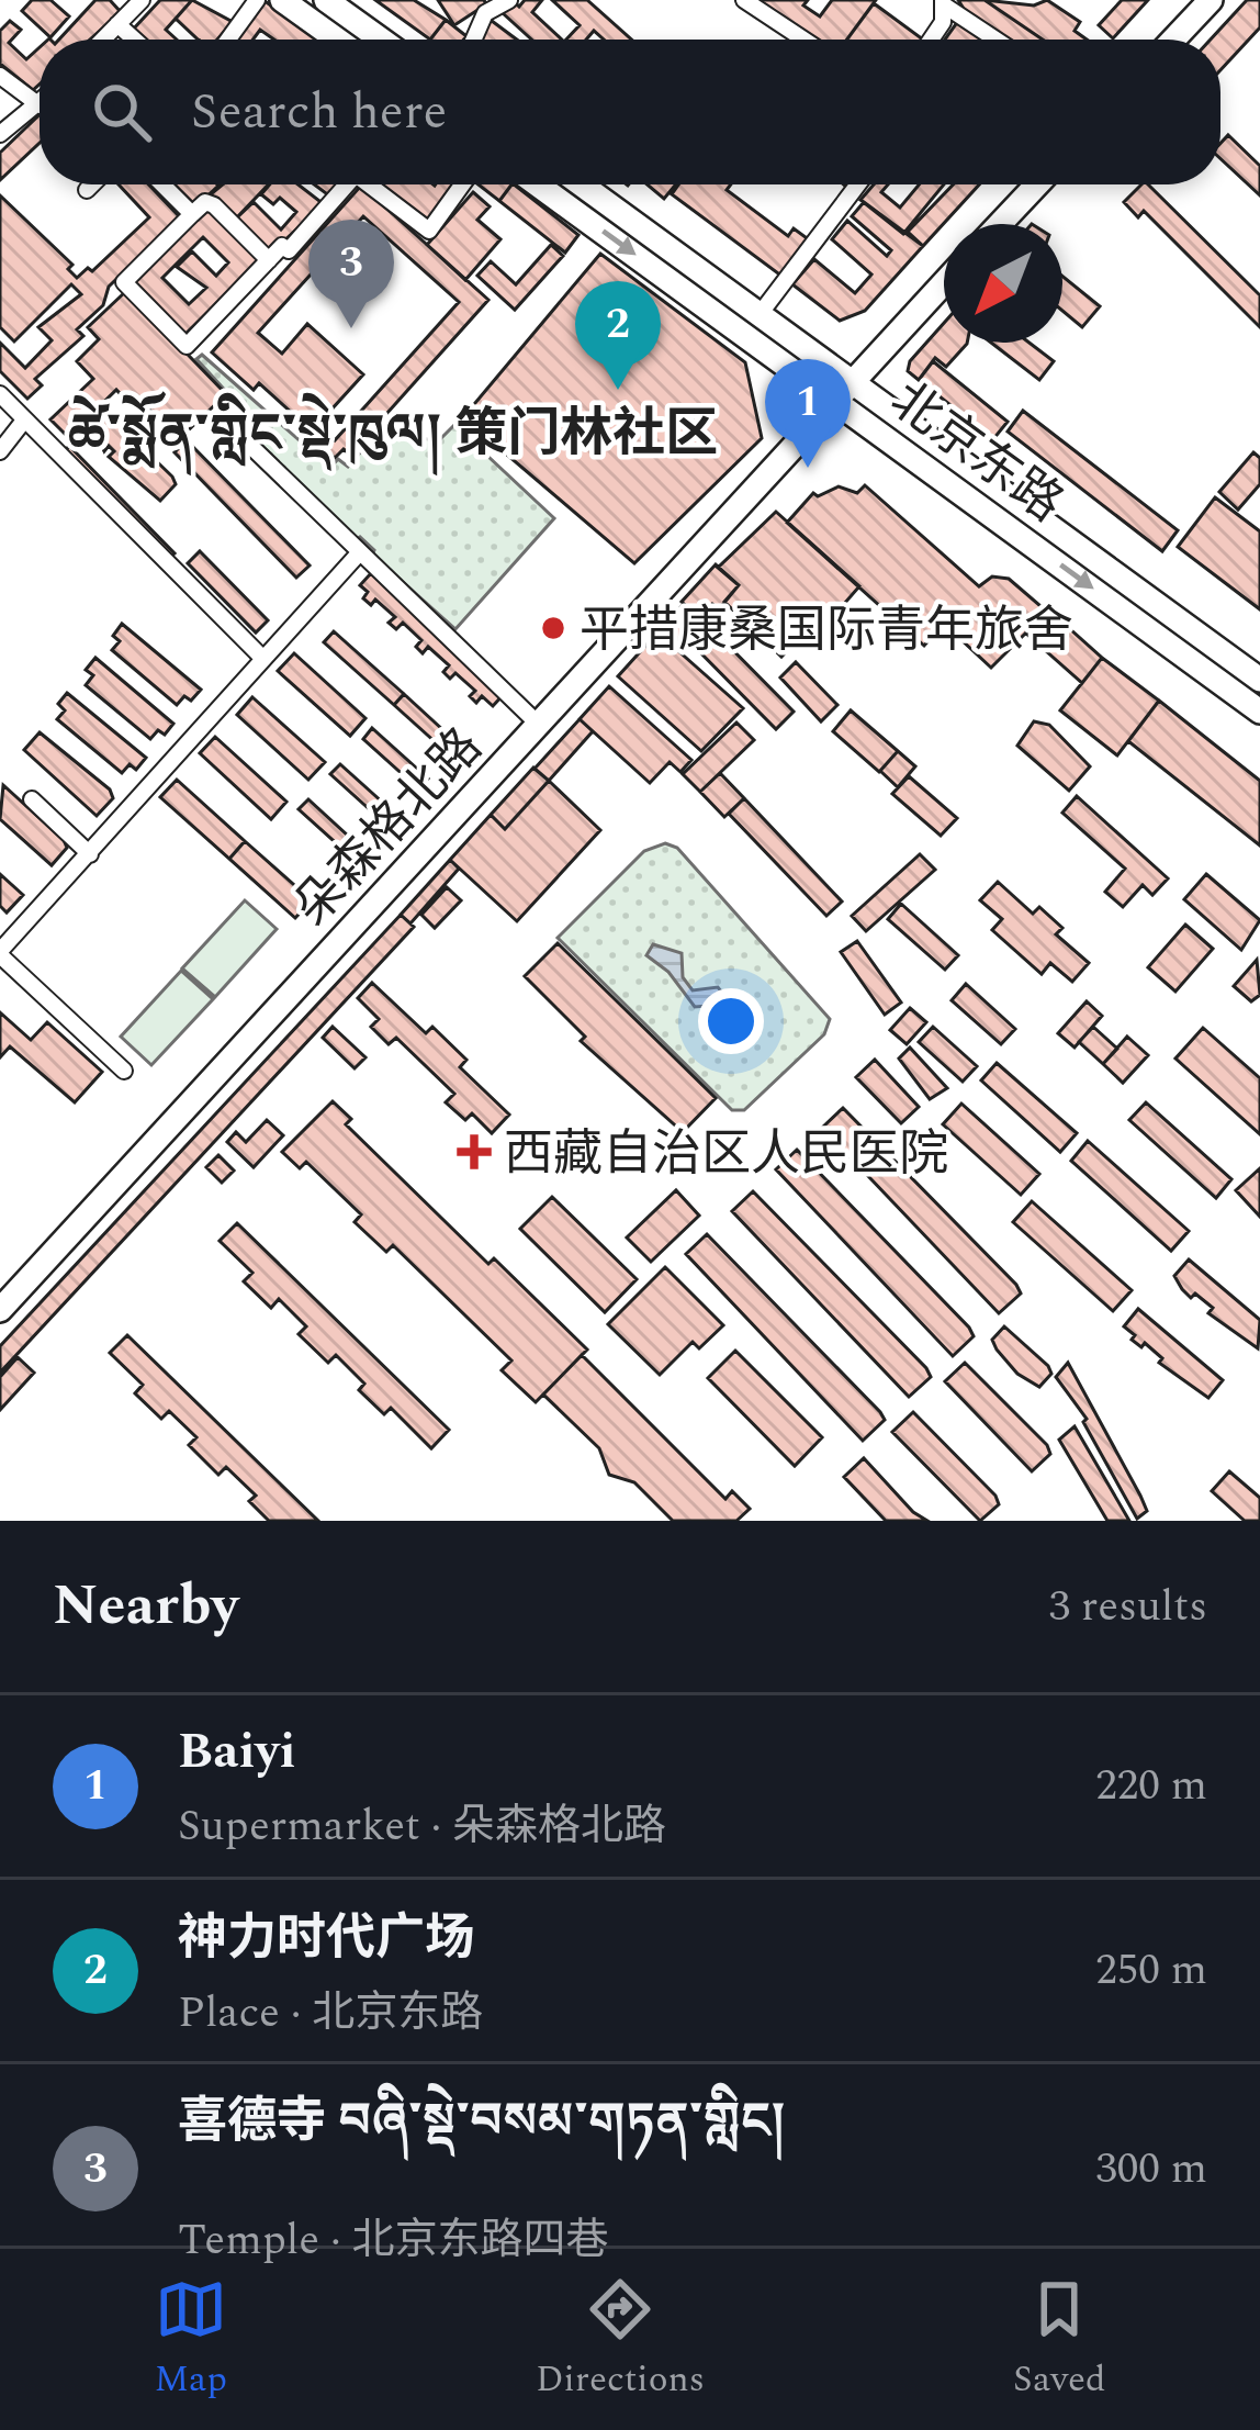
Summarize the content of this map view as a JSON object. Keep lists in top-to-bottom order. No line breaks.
{"streets":{"main road":["北京东路","朵森格北路"]},"crossings":[["北京东路","朵森格北路"]],"districts":["ཚེ་སྨོན་གླིང་སྡེ་ཁུལ། 策门林社区"],"places":{"other":["平措康桑国际青年旅舍"],"health":["西藏自治区人民医院"]},"north":"bottom left","page":{"search":"Search here","pins":["3","2","1"],"heading":["Nearby","3 results"],"list":[{"mark":"1","name":"Baiyi","note":"Supermarket · 朵森格北路","value":"220 m"},{"mark":"2","name":"神力时代广场","note":"Place · 北京东路","value":"250 m"},{"mark":"3","name":"喜德寺 བཞི་སྡེ་བསམ་གཏན་གླིང།","note":"Temple · 北京东路四巷","value":"300 m"}],"nav":["Map","Directions","Saved"]}}
